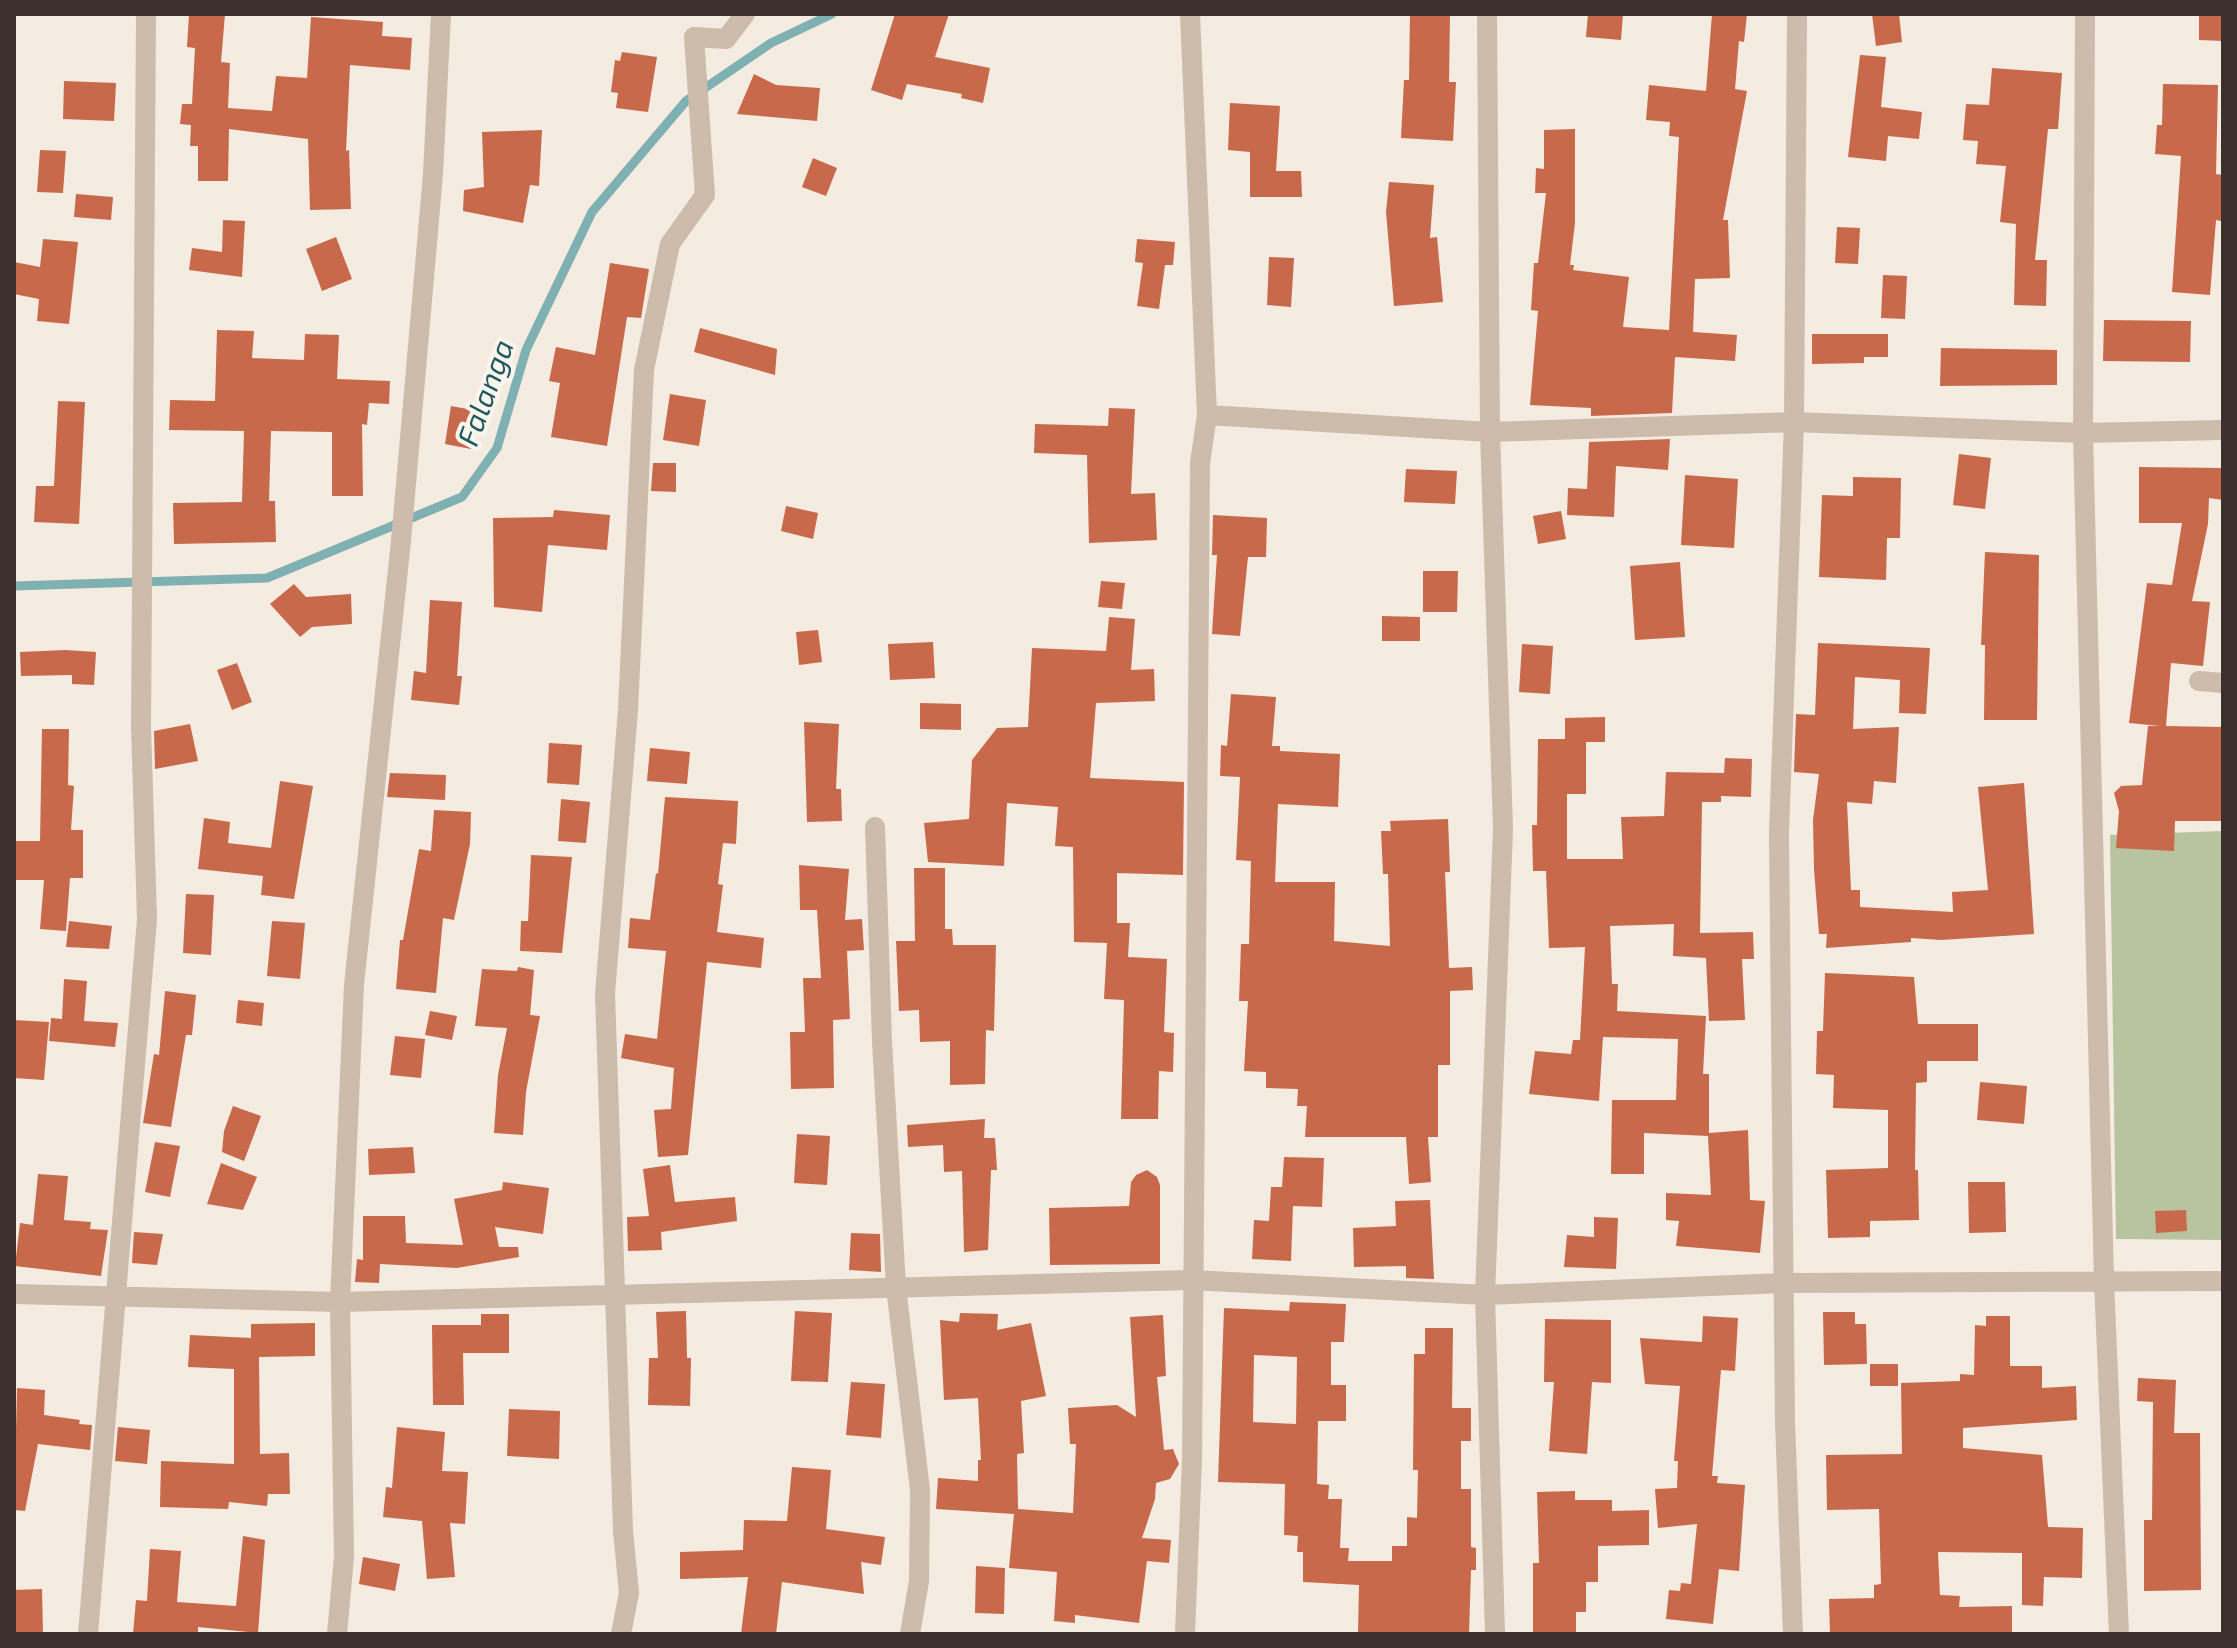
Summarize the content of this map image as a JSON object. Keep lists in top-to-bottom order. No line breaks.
{"water":["Falanga"]}
